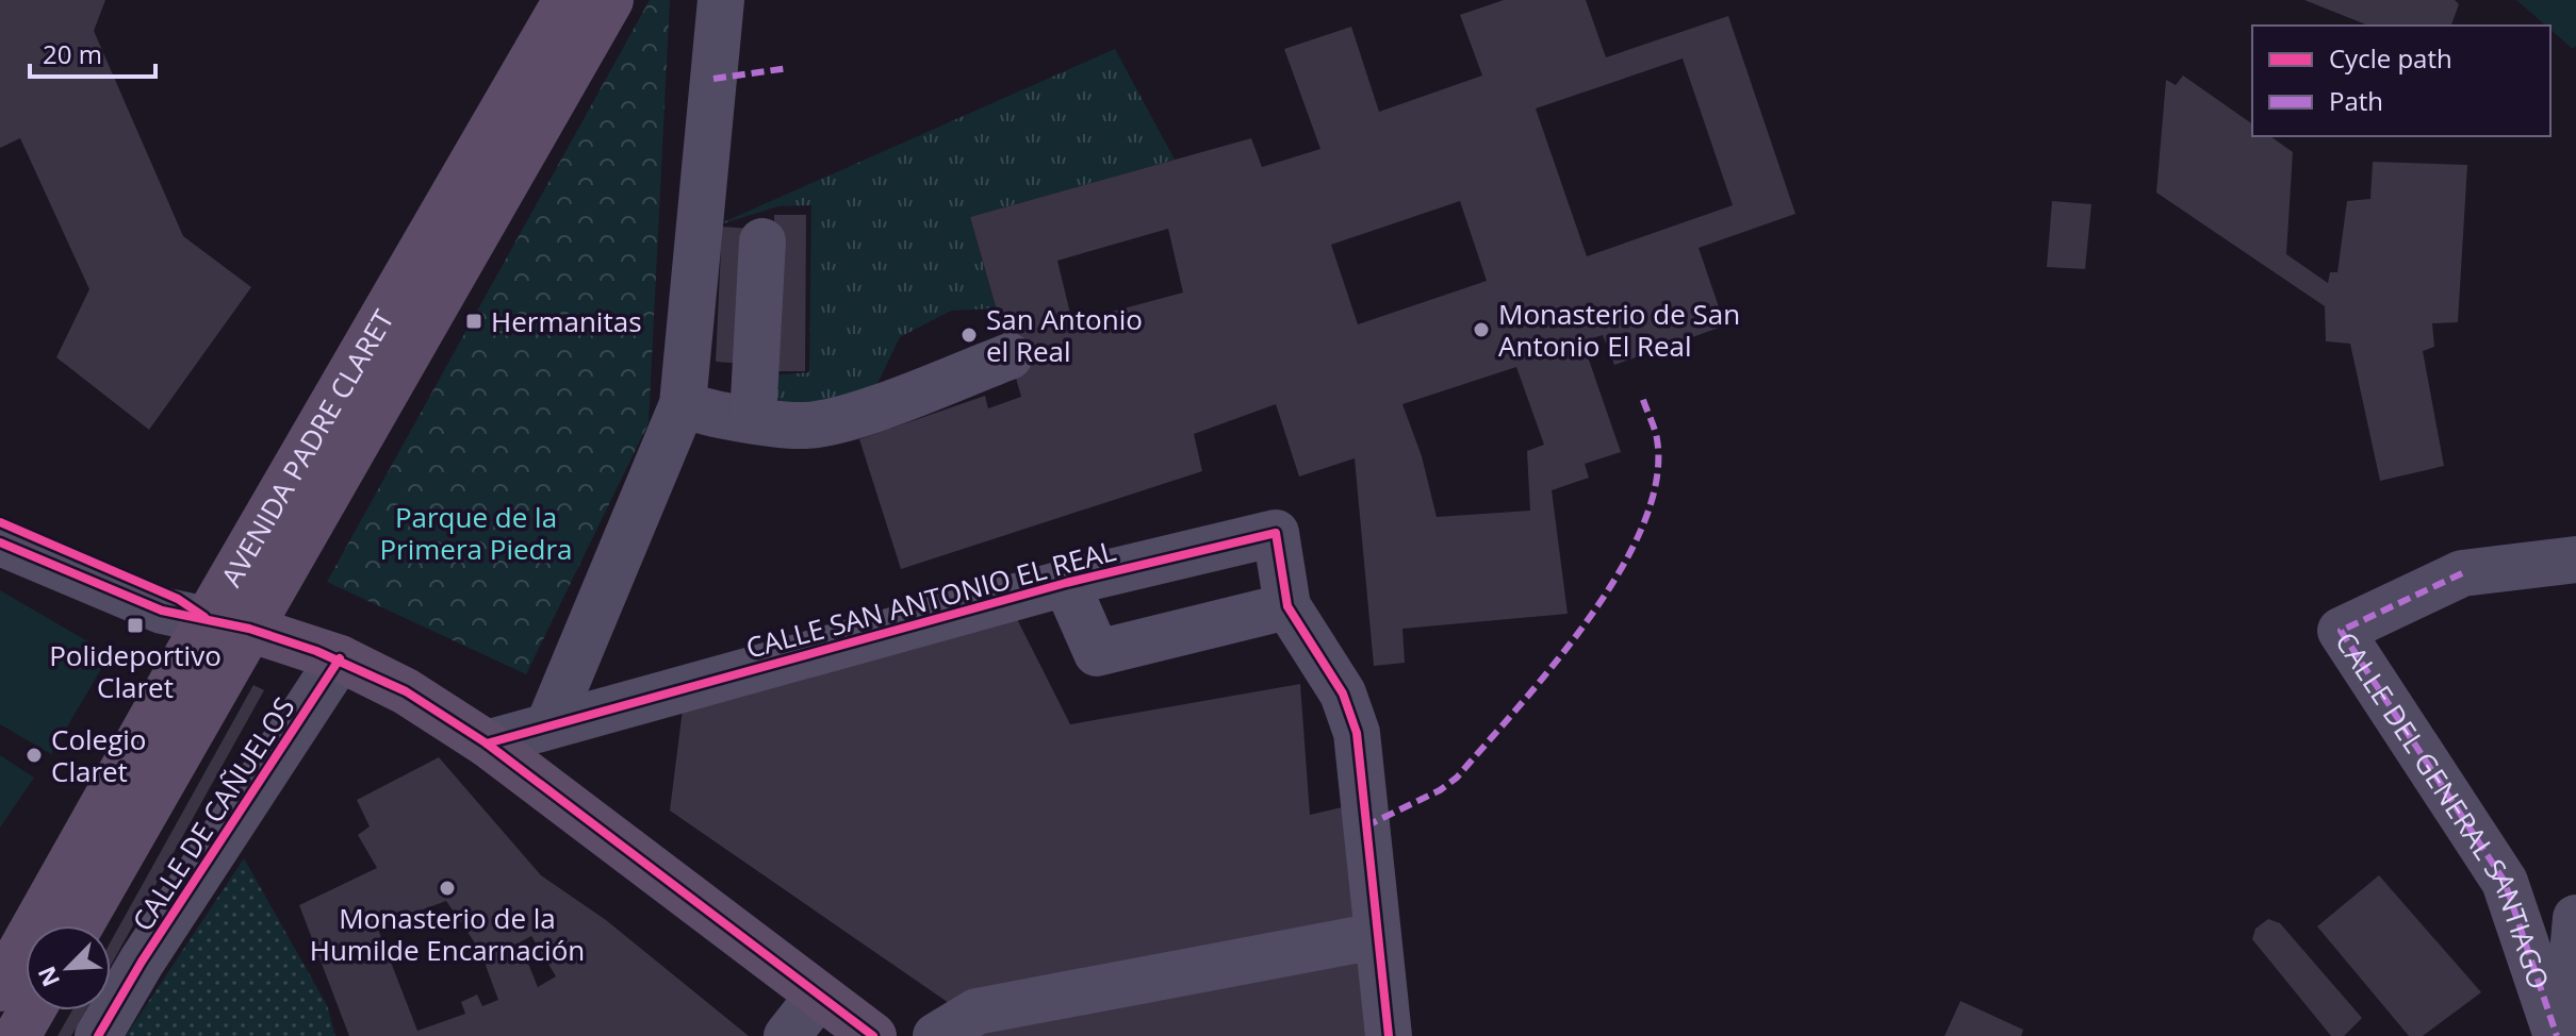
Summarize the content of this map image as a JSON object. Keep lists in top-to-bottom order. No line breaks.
{"streets":{"main road":["AVENIDA PADRE CLARET"],"street":["CALLE SAN ANTONIO EL REAL","CALLE DE CAÑUELOS","CALLE DEL GENERAL SANTIAGO"]},"parks":["Parque de la Primera Piedra"],"places":{"transit":["Hermanitas","Polideportivo Claret"],"other":["Monasterio de San Antonio El Real","San Antonio el Real","Colegio Claret","Monasterio de la Humilde Encarnación"]},"legend":["Cycle path","Path"],"scale_bar":"20 m","north":"bottom left"}
